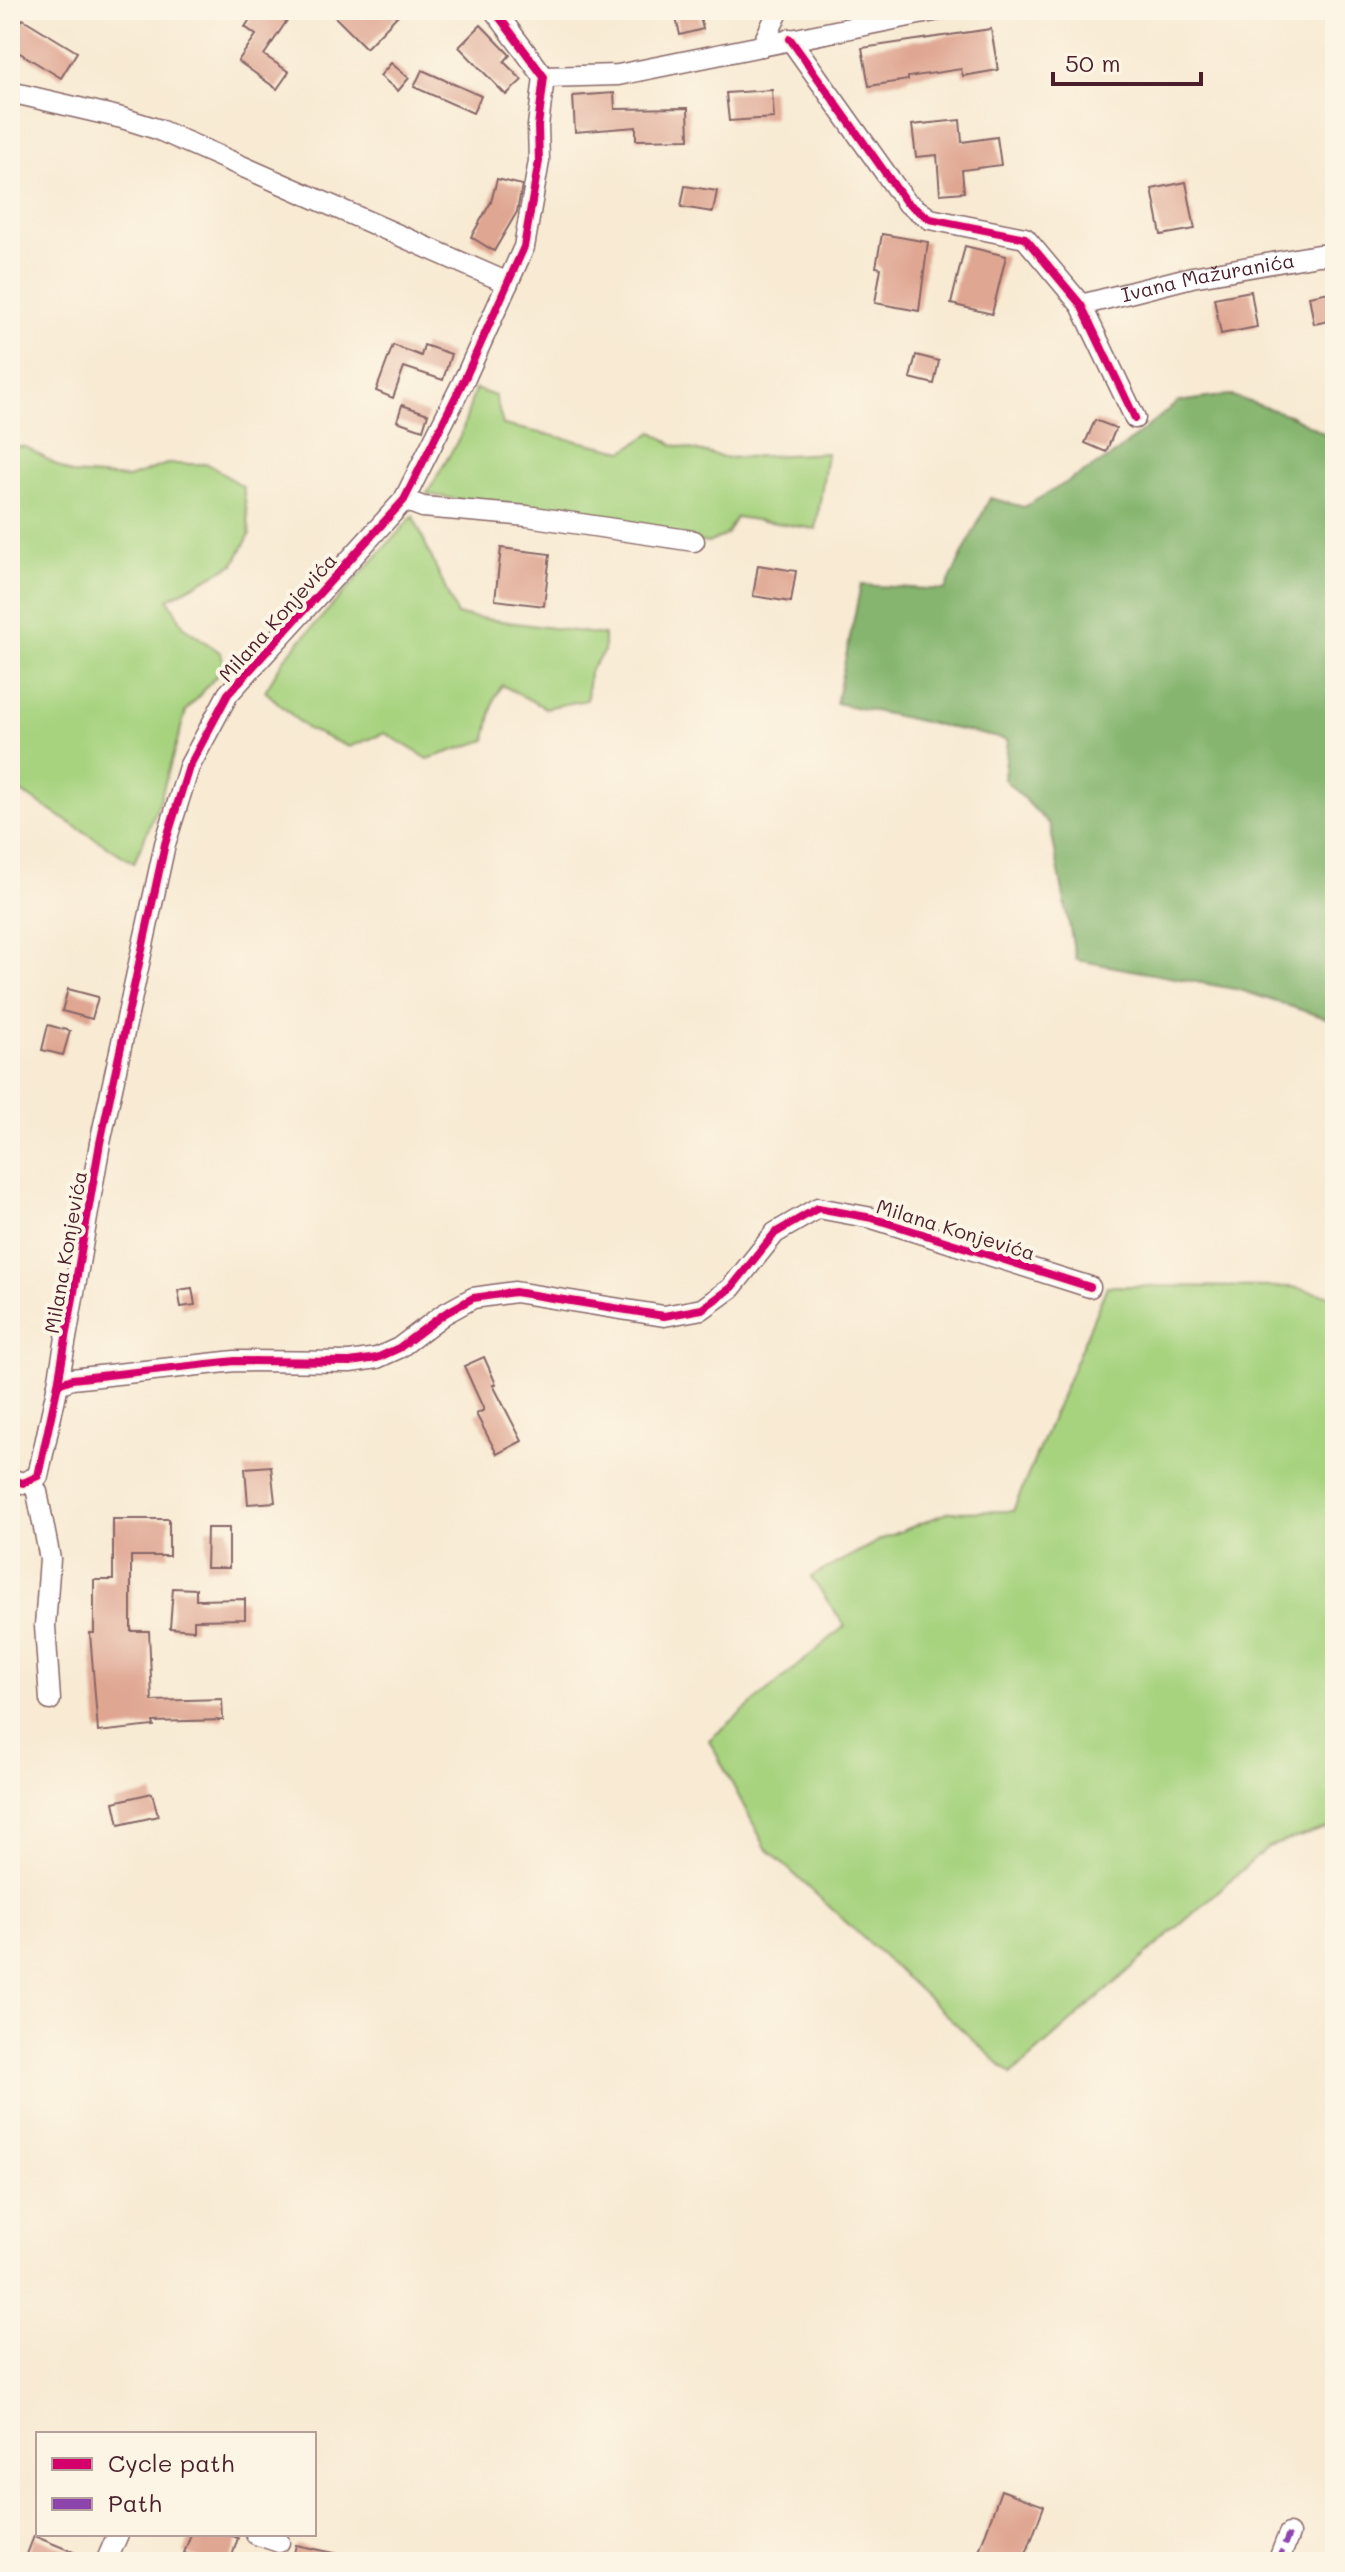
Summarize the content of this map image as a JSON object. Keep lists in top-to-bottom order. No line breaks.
{"streets":{"street":["Ivana Mažuranića","Milana Konjevića"]},"legend":["Cycle path","Path"],"scale_bar":"50 m"}
